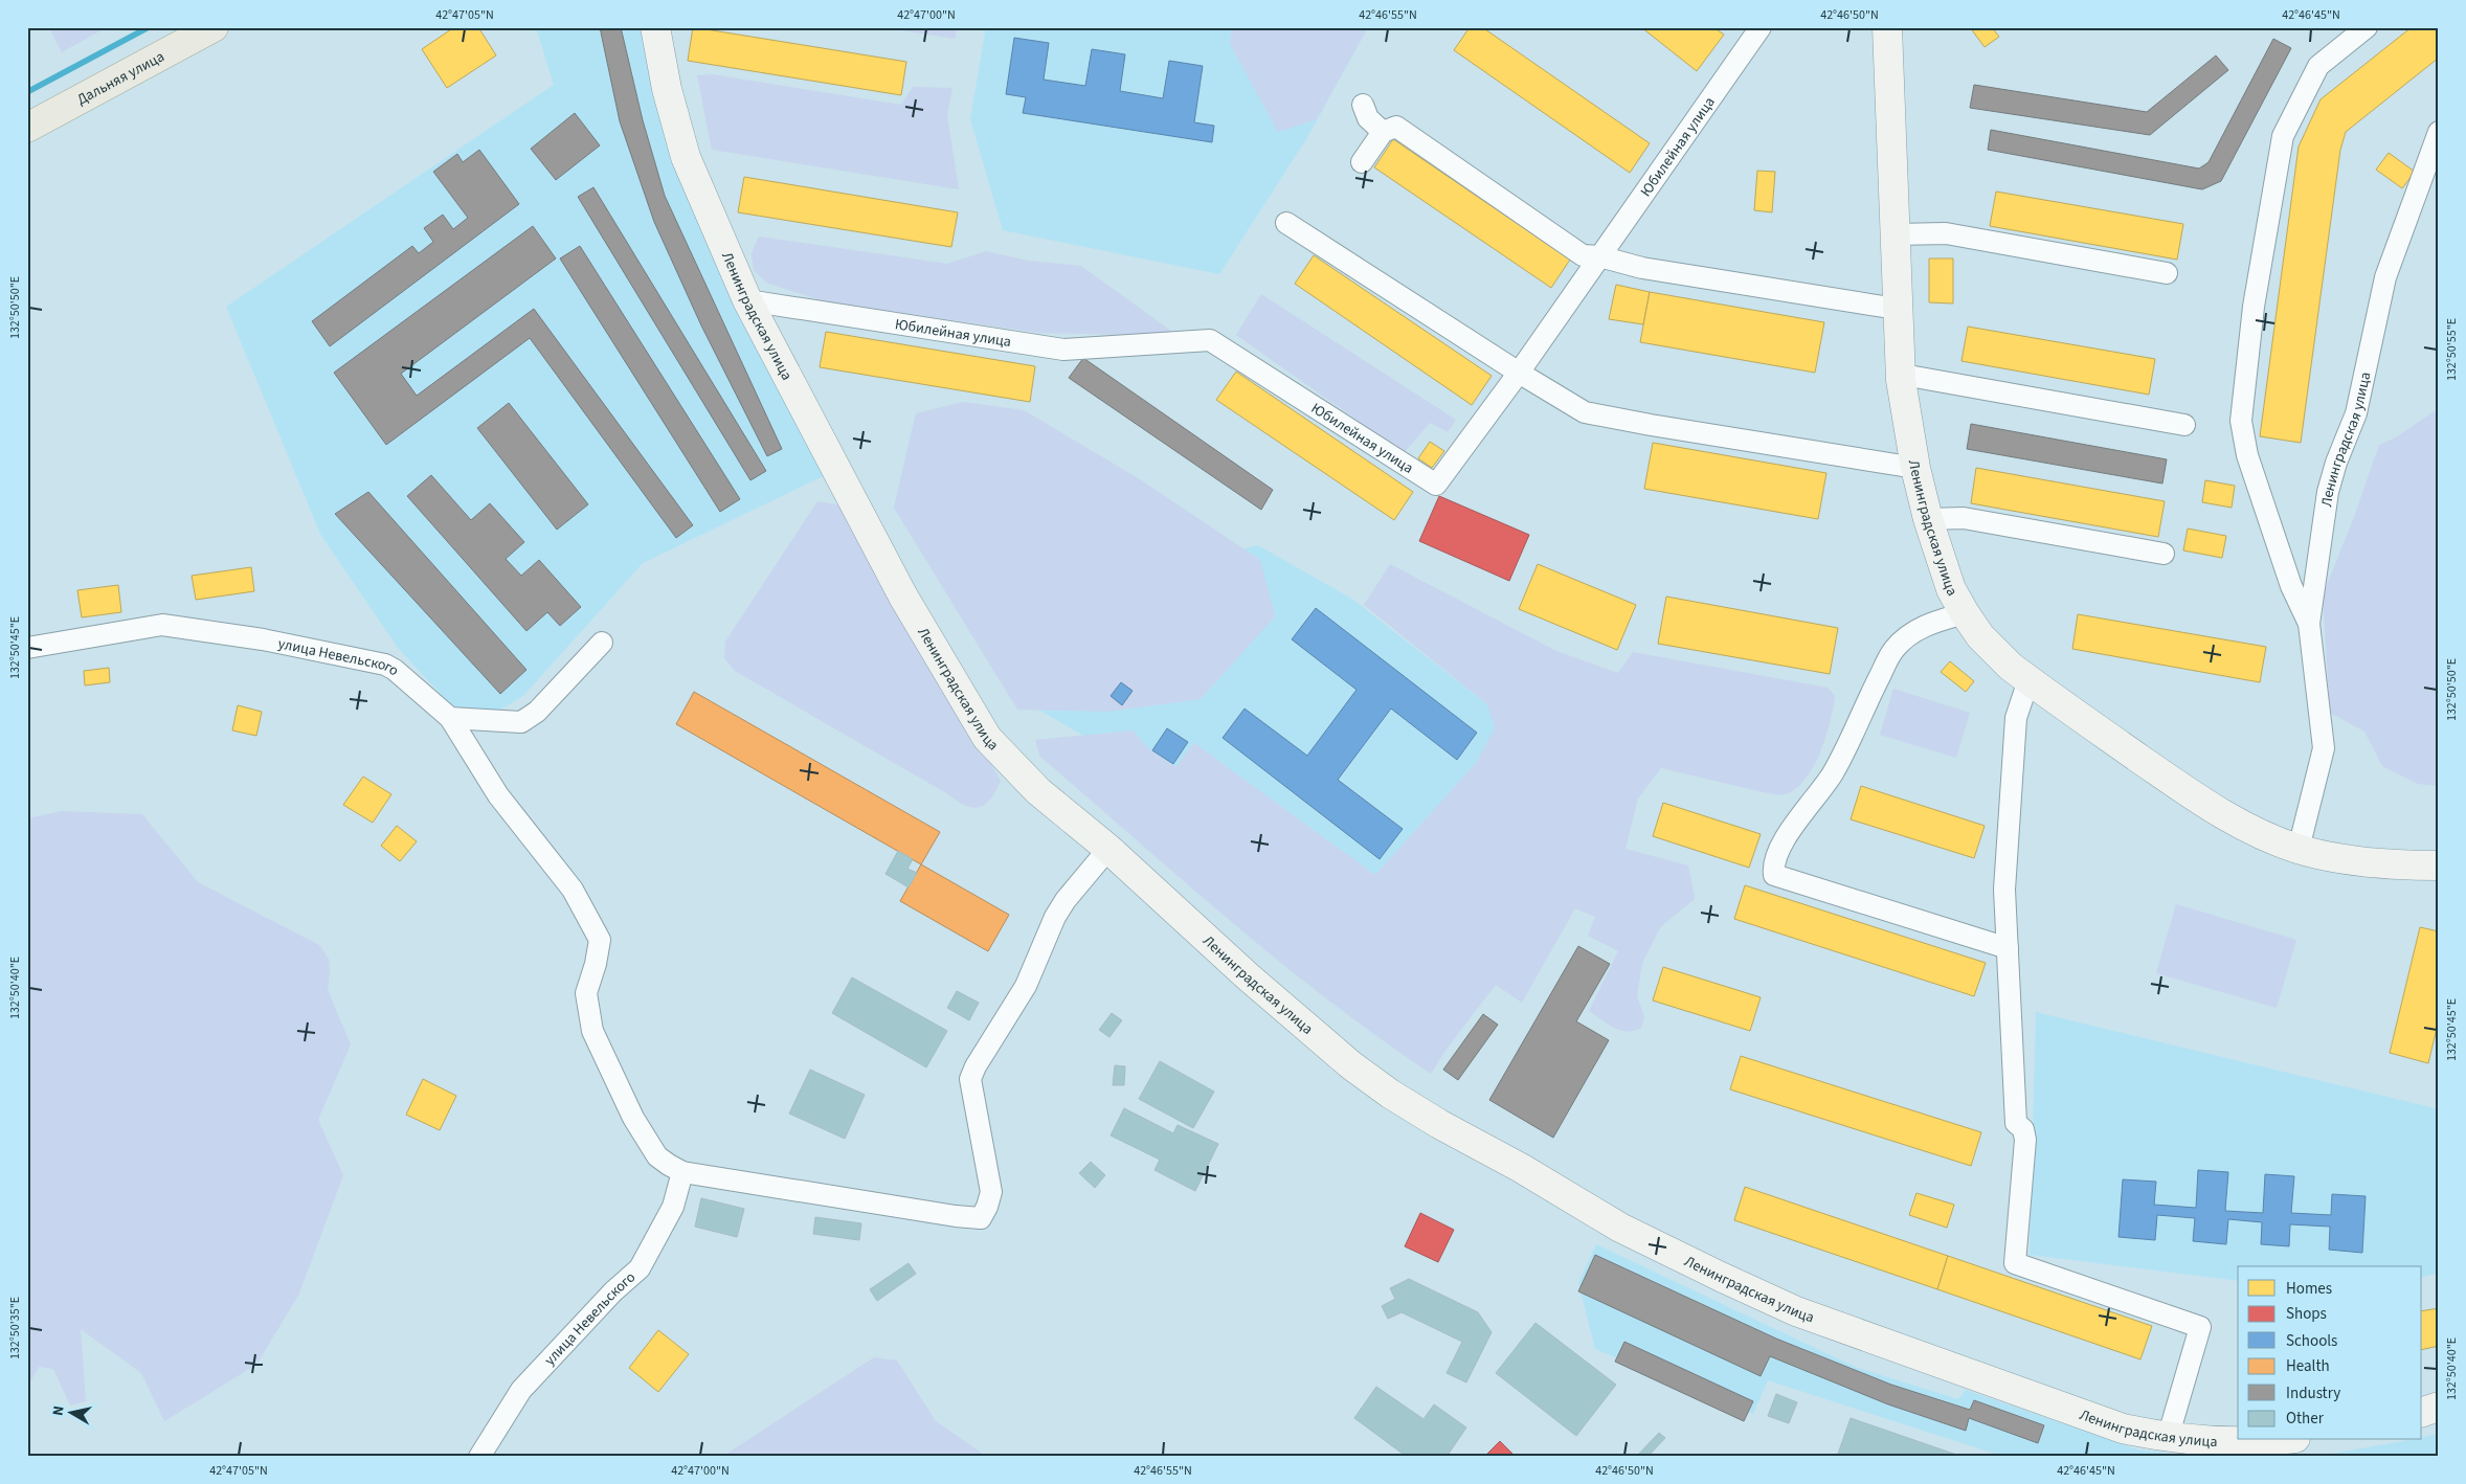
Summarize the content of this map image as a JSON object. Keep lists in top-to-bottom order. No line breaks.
{"streets":{"main road":["Дальняя улица"],"street":["Юбилейная улица","Ленинградская улица","улица Невельского"]},"crossings":[["Юбилейная улица","Ленинградская улица"]],"legend":["Homes","Shops","Schools","Health","Industry","Other"],"north":"left","coordinates":["42°47'05\"N","42°47'00\"N","42°46'55\"N","42°46'50\"N","42°46'45\"N","132°50'50\"E","132°50'55\"E","132°50'45\"E","132°50'40\"E","132°50'35\"E"]}
